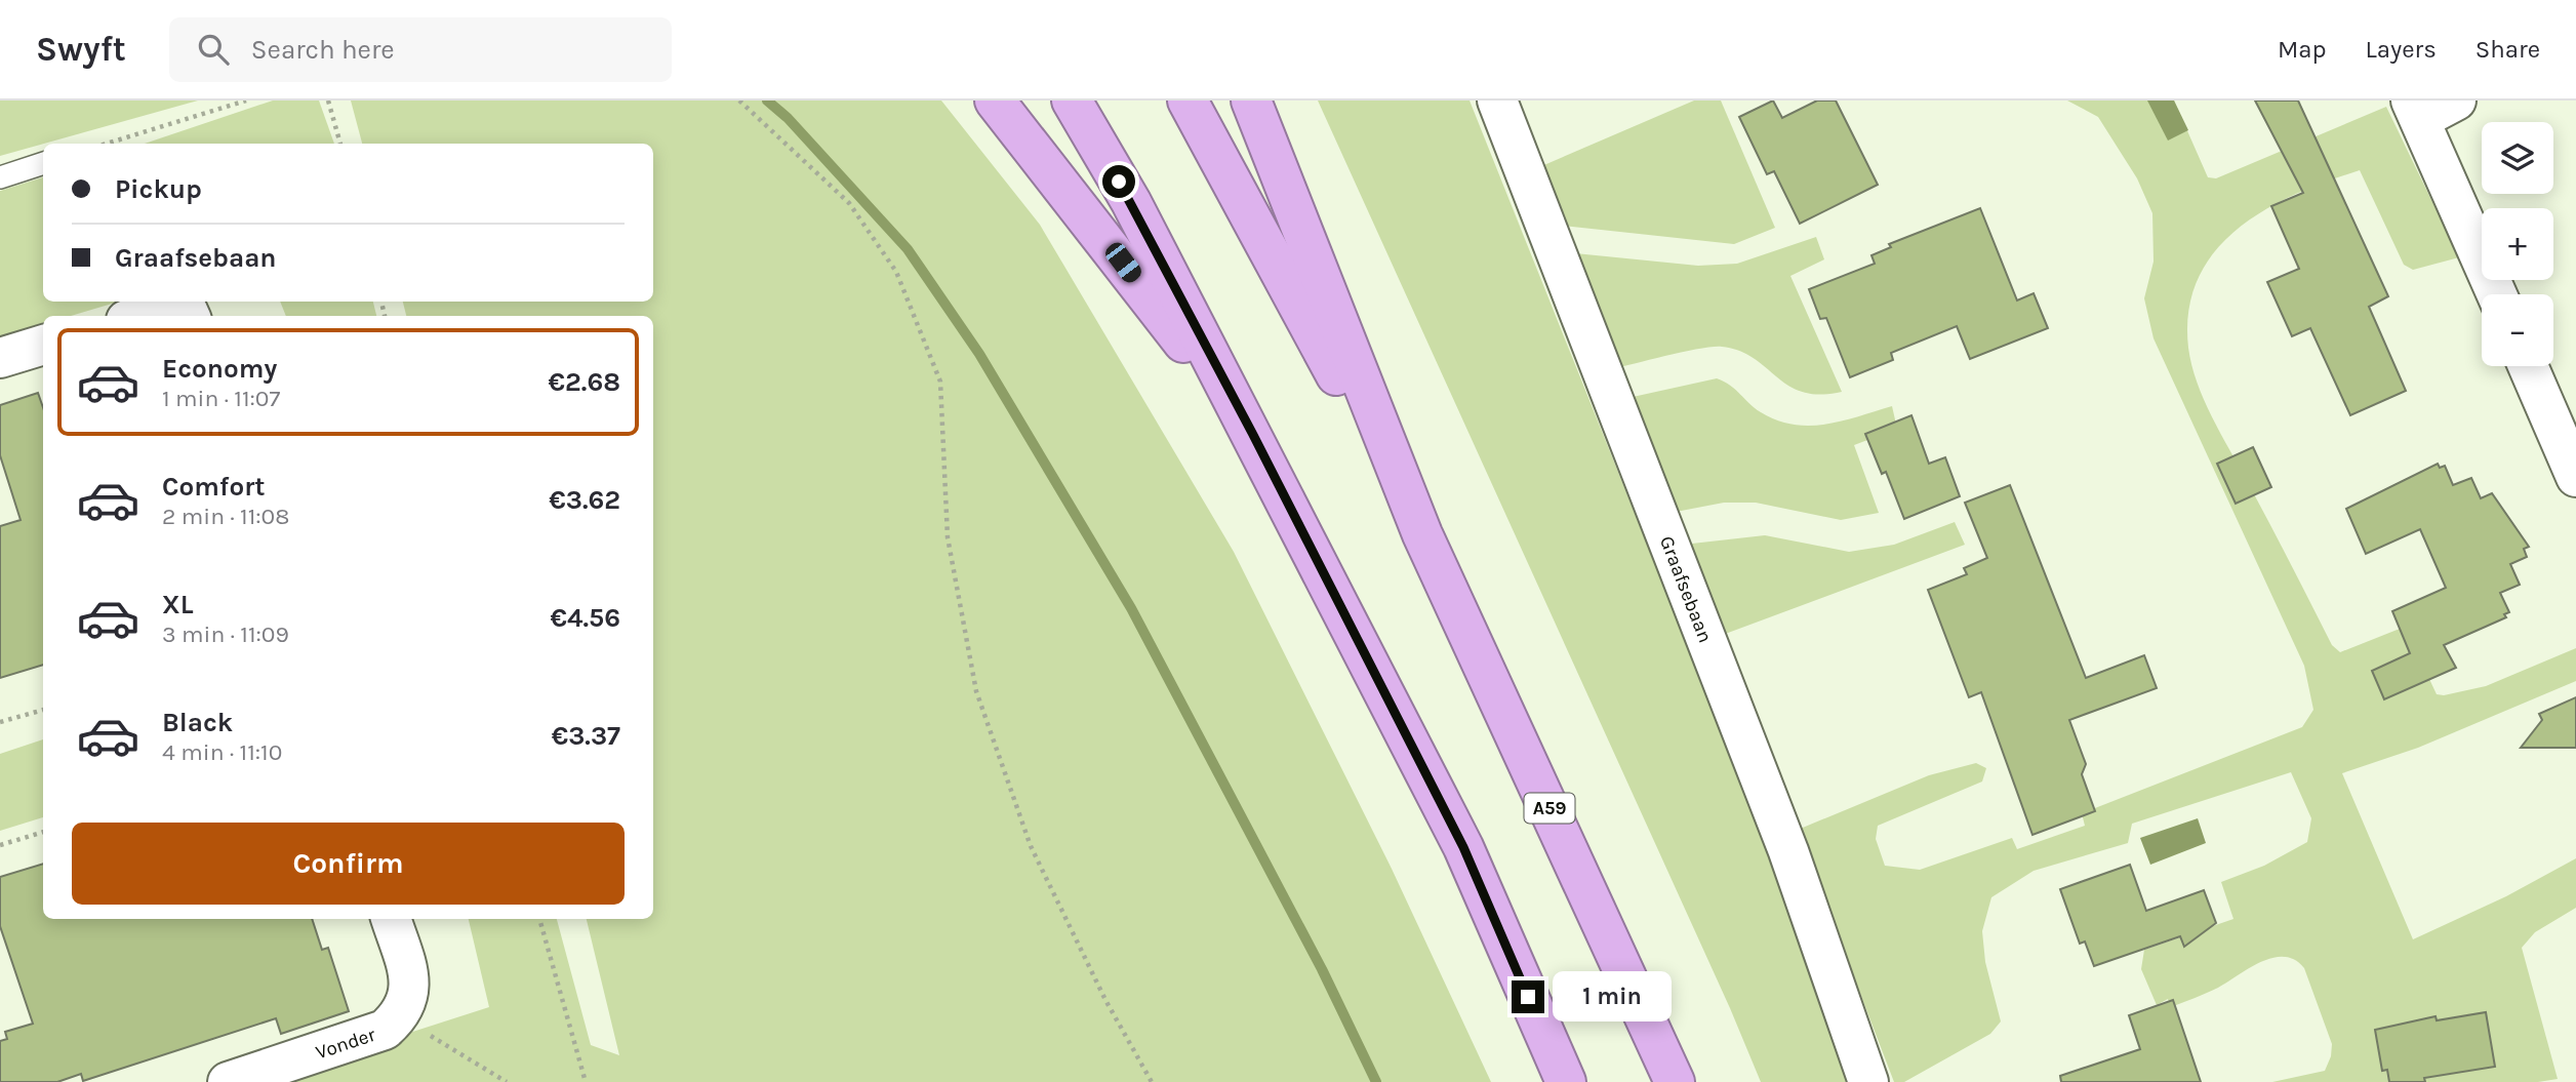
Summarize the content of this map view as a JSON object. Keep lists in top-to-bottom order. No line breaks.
{"streets":{"highway":["A59"],"street":["Graafsebaan","Vonder"]},"page":{"header":"Swyft","search":"Search here","nav":["Map","Layers","Share"],"map_buttons":["+","−"],"banner":["Pickup","Graafsebaan"],"list":[{"name":"Economy","note":"1 min · 11:07","value":"€2.68"},{"name":"Comfort","note":"2 min · 11:08","value":"€3.62"},{"name":"XL","note":"3 min · 11:09","value":"€4.56"},{"name":"Black","note":"4 min · 11:10","value":"€3.37"}],"buttons":"Confirm","bubble":"1 min"}}
